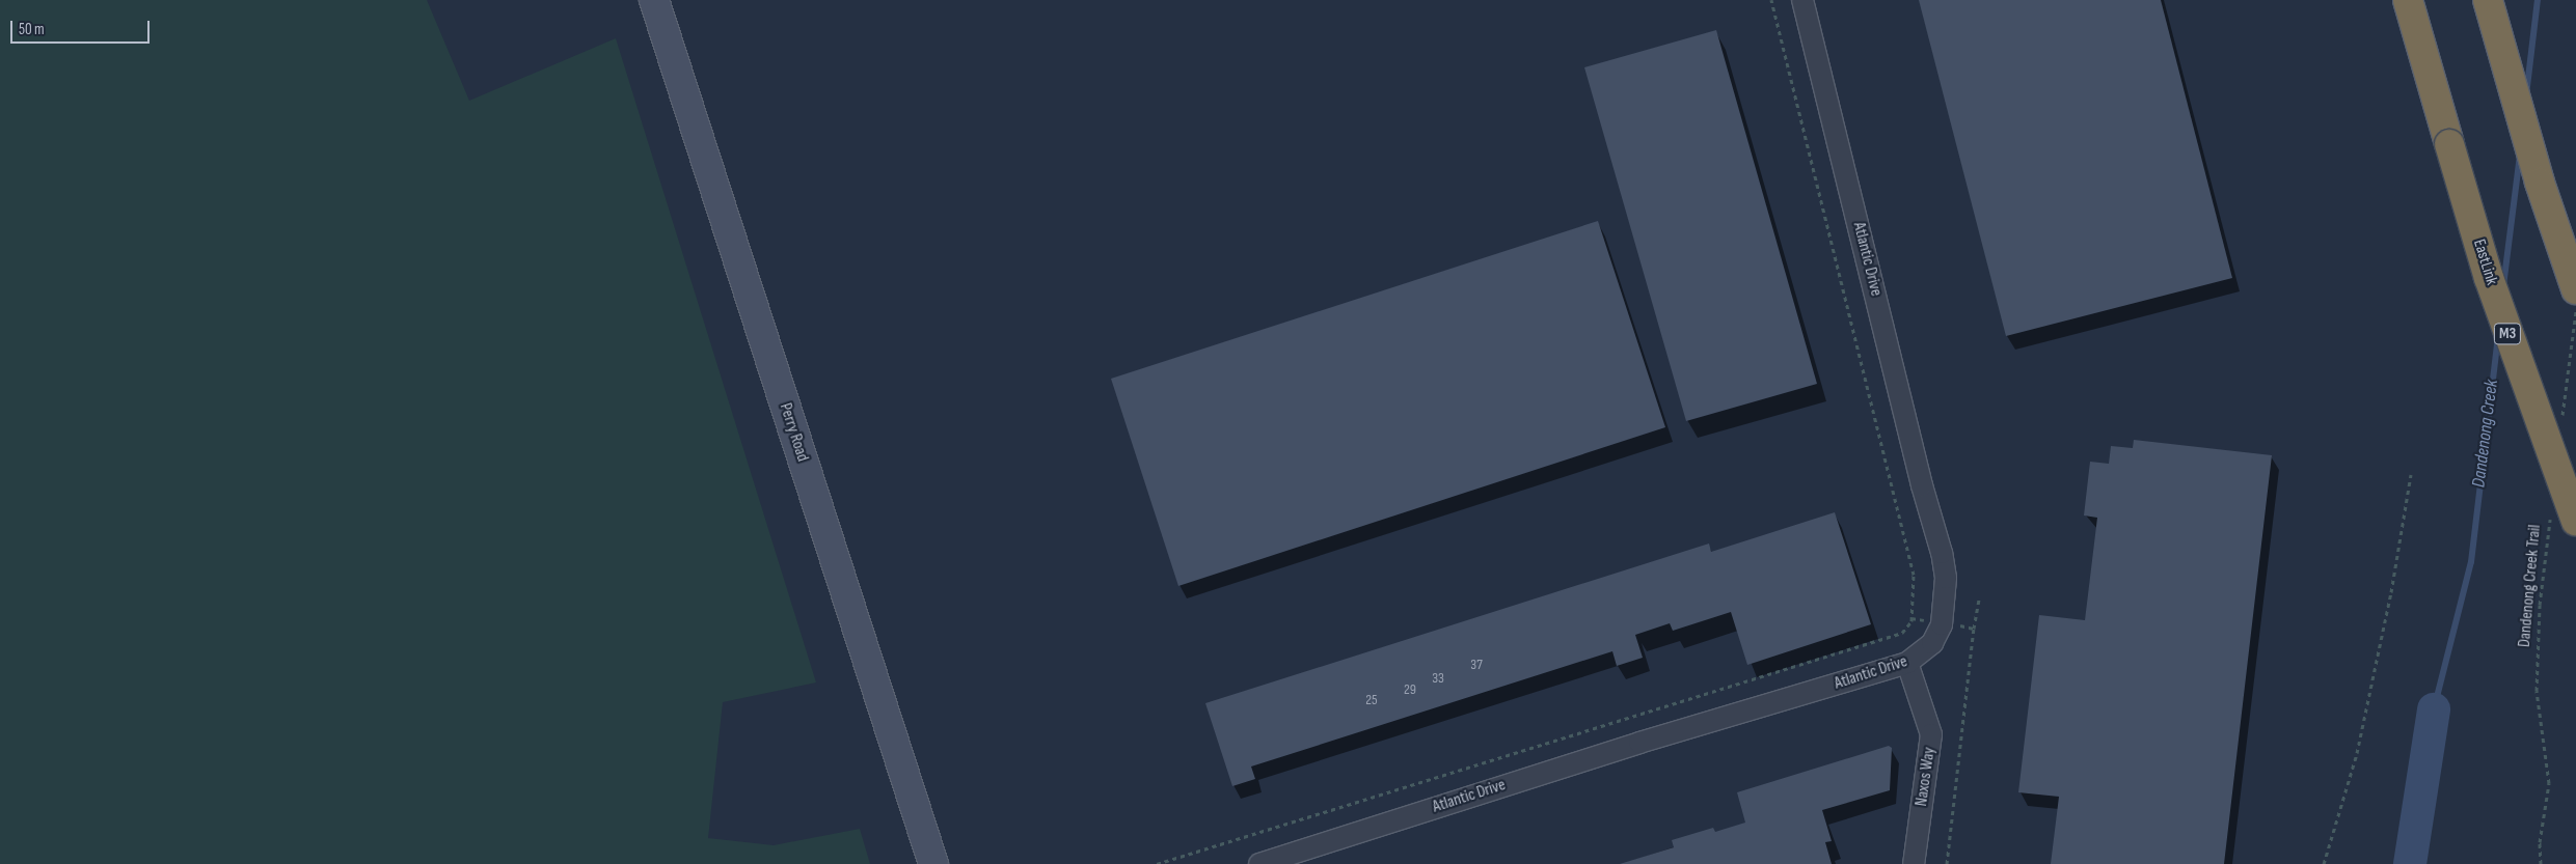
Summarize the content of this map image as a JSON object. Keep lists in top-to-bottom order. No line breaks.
{"streets":{"highway":["EastLink","M3"],"main road":["Perry Road"],"street":["Atlantic Drive","Naxos Way"],"path":["Dandenong Creek Trail"]},"crossings":[["Atlantic Drive","Naxos Way"],["EastLink","Dandenong Creek Trail"]],"water":["Dandenong Creek"],"house_numbers":["37","33","29","25"],"scale_bar":"50 m"}
